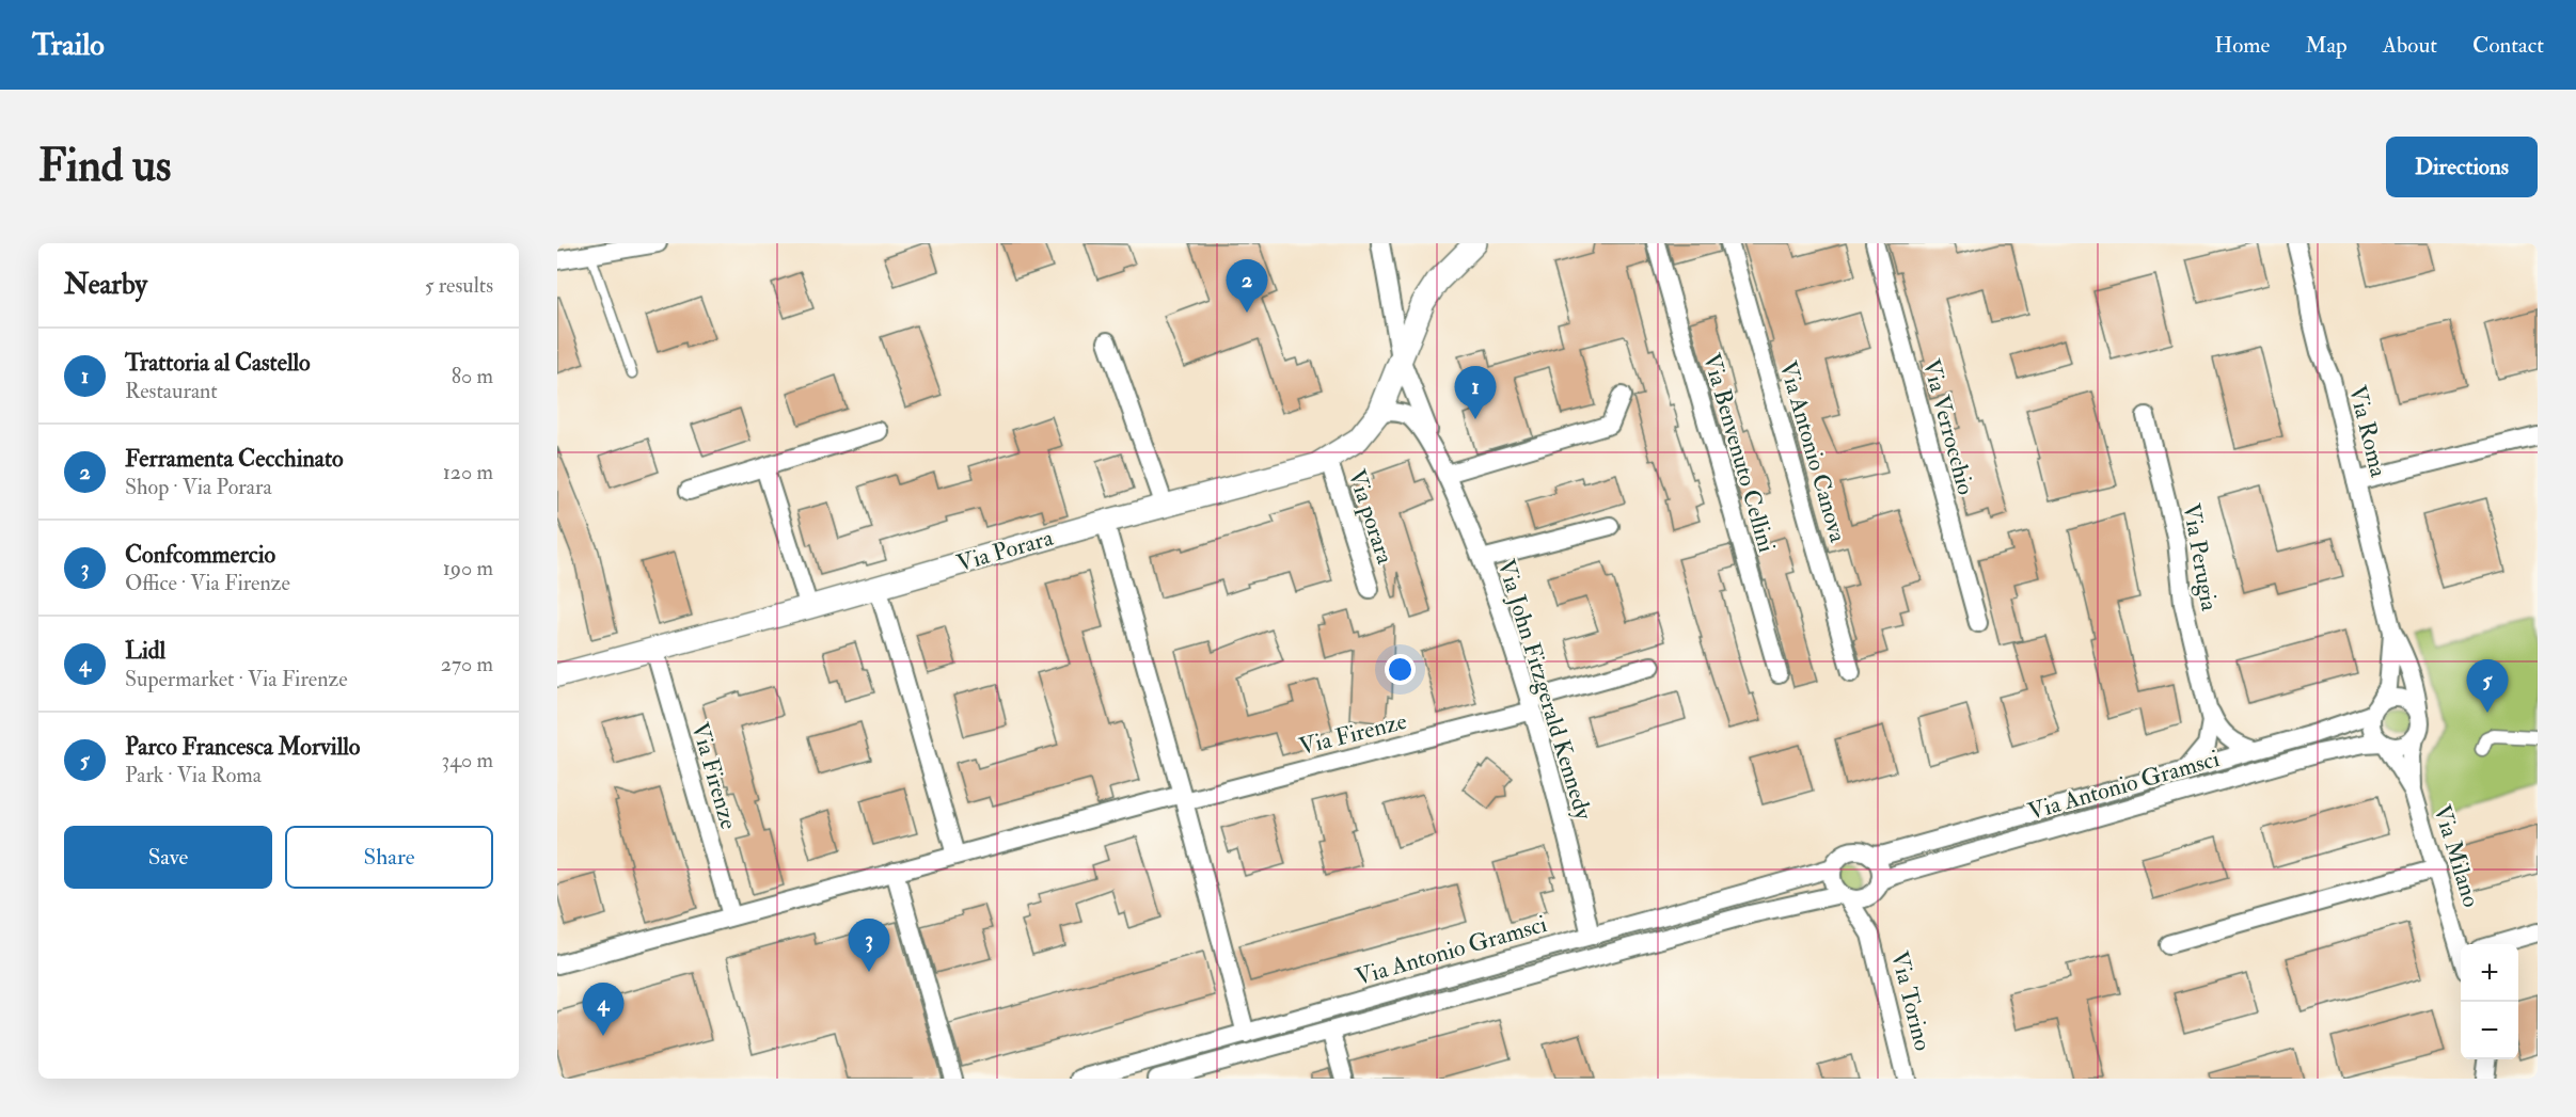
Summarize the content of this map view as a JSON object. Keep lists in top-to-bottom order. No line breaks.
{"streets":{"street":["Via Verrocchio","Via Roma","Via Antonio Canova","Via Benvenuto Cellini","Via porara","Via Porara","Via Perugia","Via John Fitzgerald Kennedy","Via Firenze","Via Antonio Gramsci","Via Milano","Via Torino"]},"crossings":[["Via Roma","Via Antonio Gramsci"],["Via Roma","Via Milano"],["Via porara","Via Porara"],["Via Porara","Via John Fitzgerald Kennedy"],["Via Porara","Via Firenze"],["Via Perugia","Via Antonio Gramsci"],["Via John Fitzgerald Kennedy","Via Firenze"],["Via John Fitzgerald Kennedy","Via Antonio Gramsci"],["Via Antonio Gramsci","Via Milano"],["Via Antonio Gramsci","Via Torino"]],"page":{"header":"Trailo","nav":["Home","Map","About","Contact"],"buttons":["Directions",["Save","Share"]],"title":"Find us","heading":["Nearby","5 results"],"pins":["2","1","5","3","4"],"list":[{"mark":"1","name":"Trattoria al Castello","note":"Restaurant","value":"80 m"},{"mark":"2","name":"Ferramenta Cecchinato","note":"Shop · Via Porara","value":"120 m"},{"mark":"3","name":"Confcommercio","note":"Office · Via Firenze","value":"190 m"},{"mark":"4","name":"Lidl","note":"Supermarket · Via Firenze","value":"270 m"},{"mark":"5","name":"Parco Francesca Morvillo","note":"Park · Via Roma","value":"340 m"}],"map_buttons":["+","−"]}}
